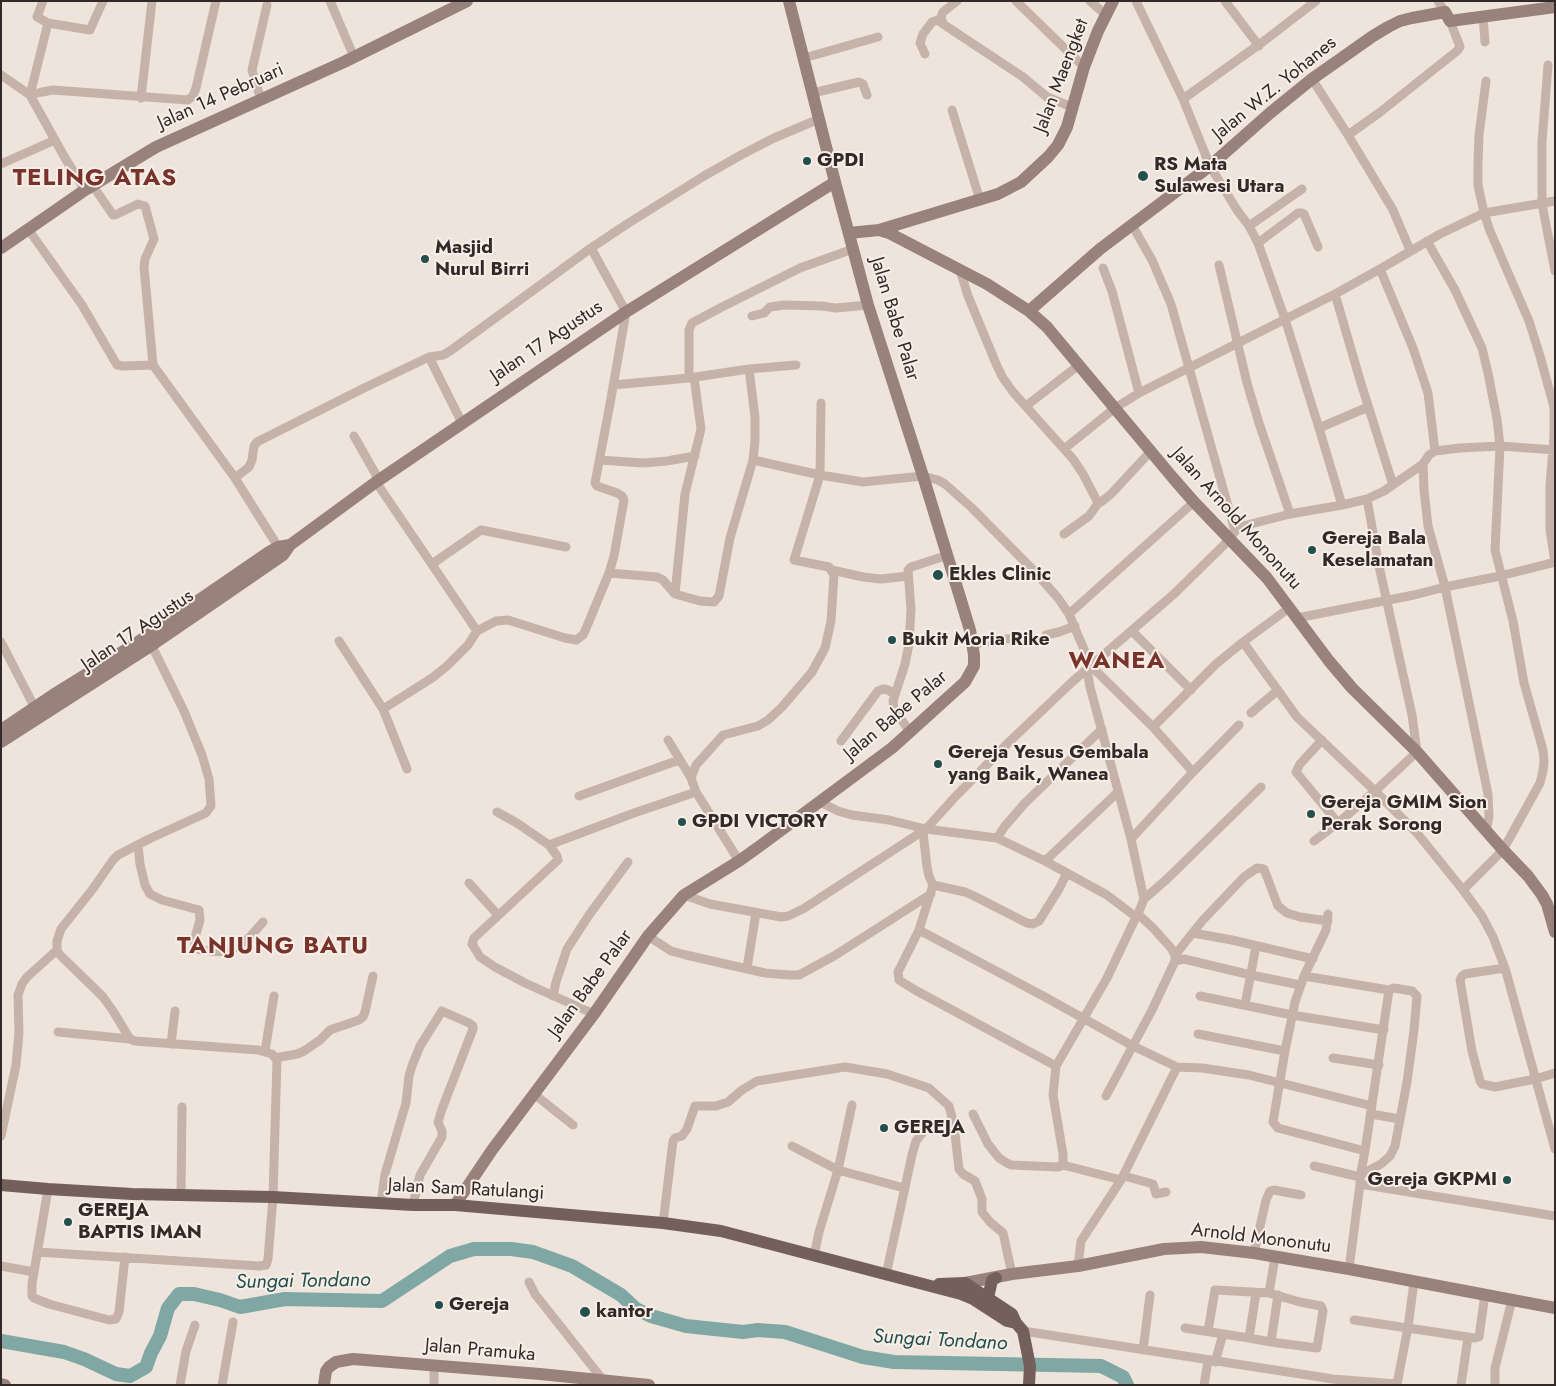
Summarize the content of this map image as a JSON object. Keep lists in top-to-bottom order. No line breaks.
{"streets":{"main road":["Jalan Sam Ratulangi"],"street":["Jalan Maengket","Jalan W.Z. Yohanes","Jalan 14 Pebruari","Jalan Babe Palar","Jalan 17 Agustus","Jalan Arnold Mononutu","Arnold Mononutu","Jalan Pramuka"]},"crossings":[["Jalan Maengket","Jalan Arnold Mononutu"],["Jalan W.Z. Yohanes","Jalan Arnold Mononutu"],["Jalan Babe Palar","Jalan 17 Agustus"],["Jalan Babe Palar","Jalan Arnold Mononutu"],["Jalan Babe Palar","Jalan Sam Ratulangi"],["Jalan Sam Ratulangi","Arnold Mononutu"]],"districts":["TELING ATAS","WANEA","TANJUNG BATU"],"water":["Sungai Tondano"],"places":["GPDI","RS Mata Sulawesi Utara","Masjid Nurul Birri","Gereja Bala Keselamatan","Ekles Clinic","Bukit Moria Rike","Gereja Yesus Gembala yang Baik, Wanea","Gereja GMIM Sion Perak Sorong","GPDI VICTORY","GEREJA","Gereja GKPMI","GEREJA BAPTIS IMAN","Gereja","kantor"]}
